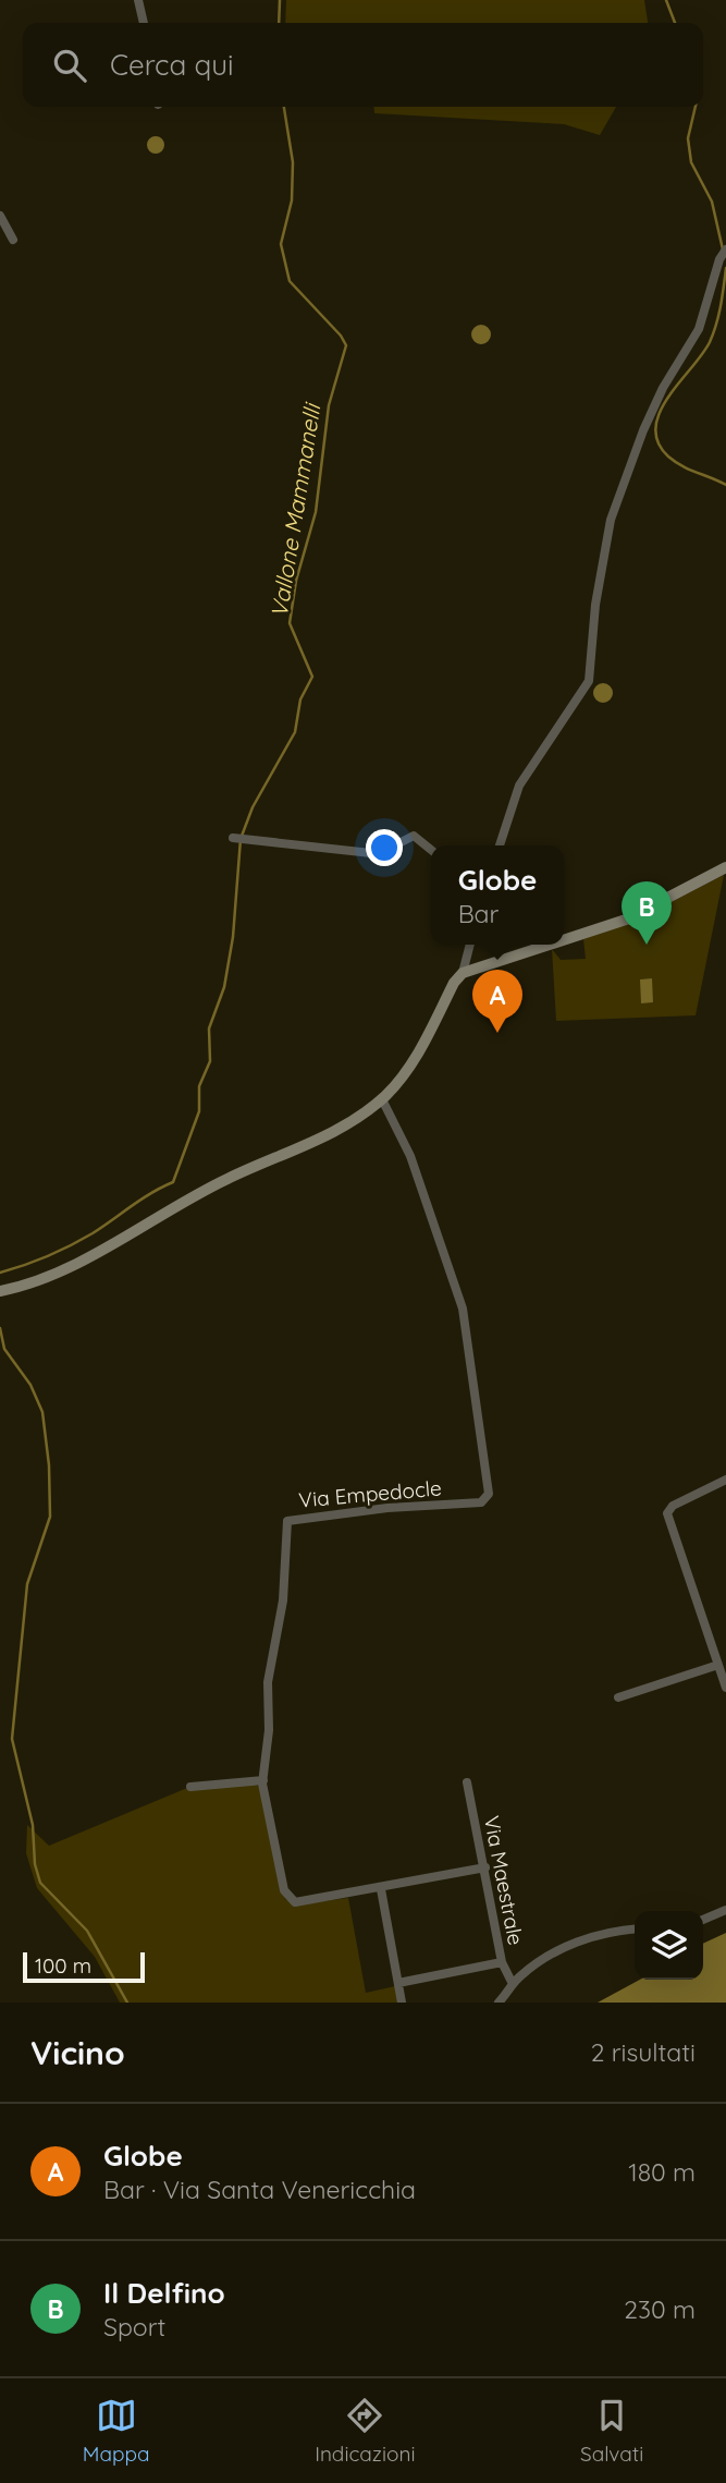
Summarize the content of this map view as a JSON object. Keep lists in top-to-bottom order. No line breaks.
{"streets":{"street":["Via Empedocle","Via Maestrale"]},"crossings":[["Via Empedocle","Via Maestrale"]],"water":["Vallone Mammanelli"],"scale_bar":"100 m","page":{"search":"Cerca qui","popup":["Globe","Bar"],"pins":["B","A"],"scale":"100 m","heading":["Vicino","2 risultati"],"list":[{"mark":"A","name":"Globe","note":"Bar · Via Santa Venericchia","value":"180 m"},{"mark":"B","name":"Il Delfino","note":"Sport","value":"230 m"}],"nav":["Mappa","Indicazioni","Salvati"]}}
